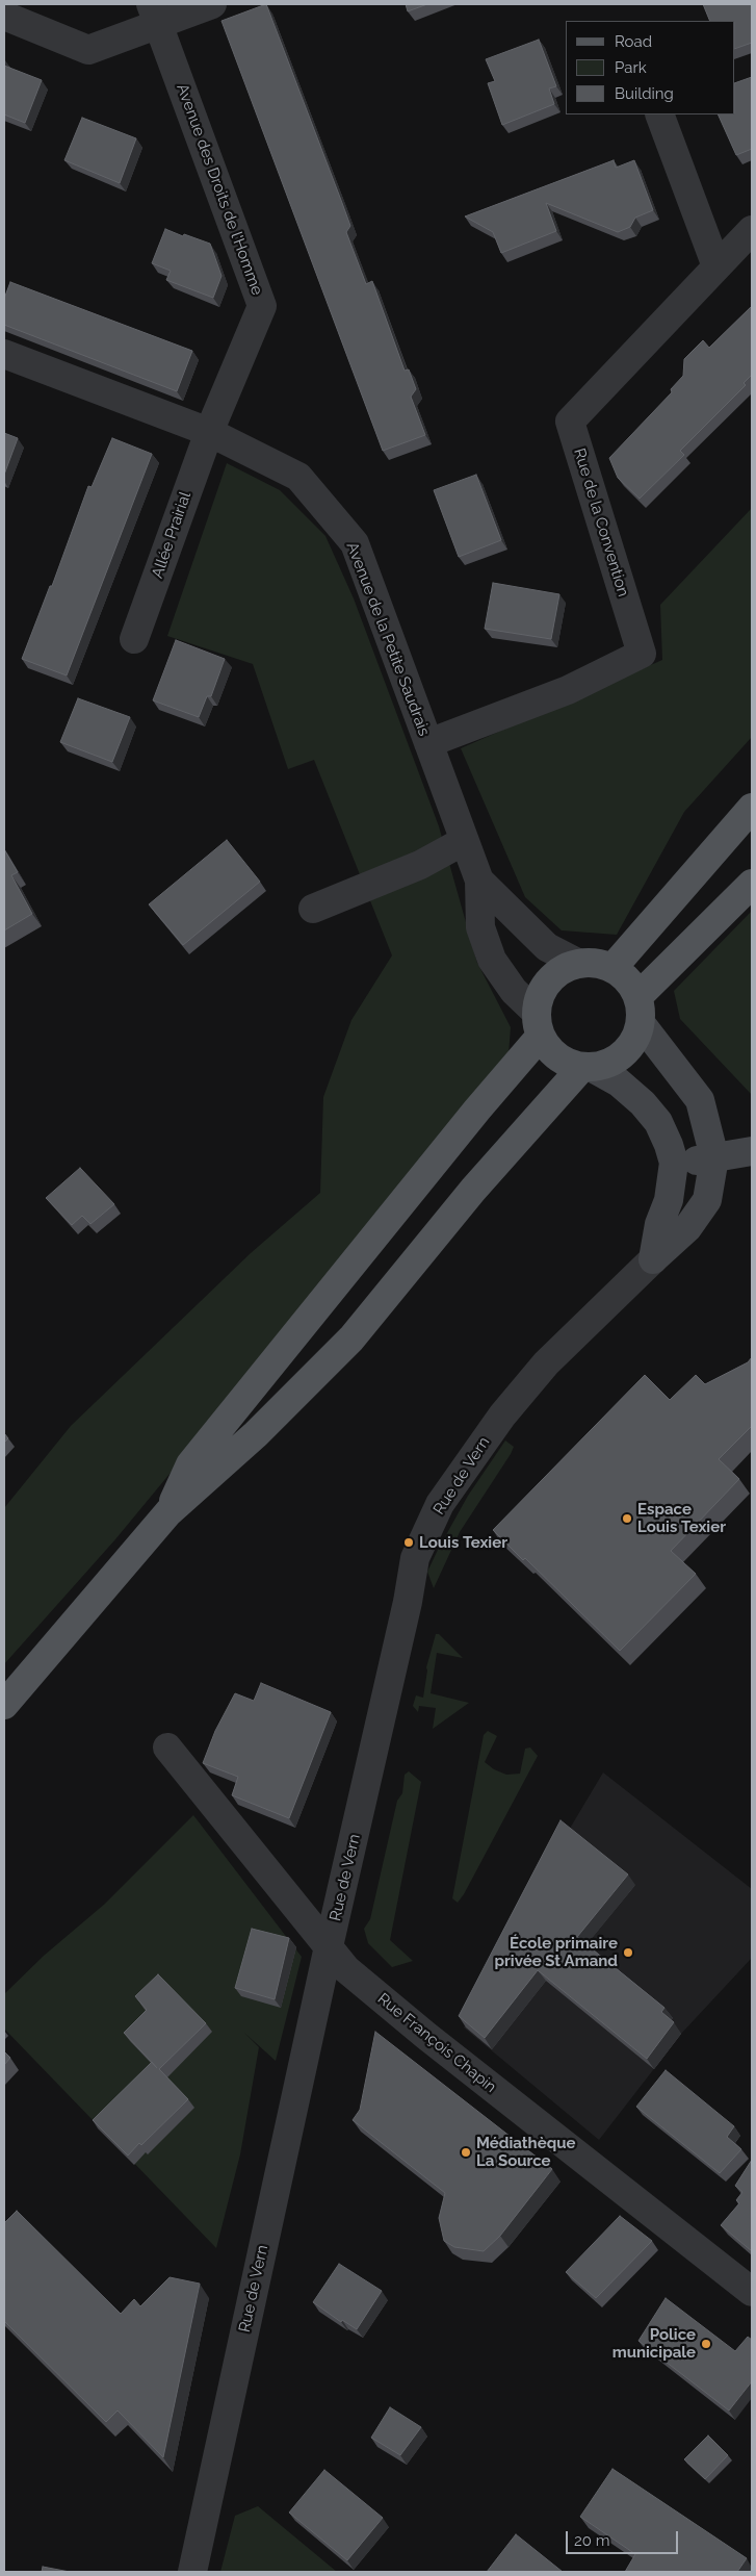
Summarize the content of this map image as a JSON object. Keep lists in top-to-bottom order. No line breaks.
{"streets":{"street":["Avenue des Droits de l'Homme","Rue de la Convention","Allée Prairial","Avenue de la Petite Saudrais","Rue de Vern","Rue François Chapin"]},"crossings":[["Avenue des Droits de l'Homme","Allée Prairial"],["Avenue des Droits de l'Homme","Avenue de la Petite Saudrais"],["Rue de la Convention","Avenue de la Petite Saudrais"],["Allée Prairial","Avenue de la Petite Saudrais"],["Avenue de la Petite Saudrais","Rue de Vern"],["Rue de Vern","Rue François Chapin"]],"places":["Espace Louis Texier","Louis Texier","École primaire privée St Amand","Médiathèque La Source","Police municipale"],"legend":["Road","Park","Building"],"scale_bar":"20 m"}
